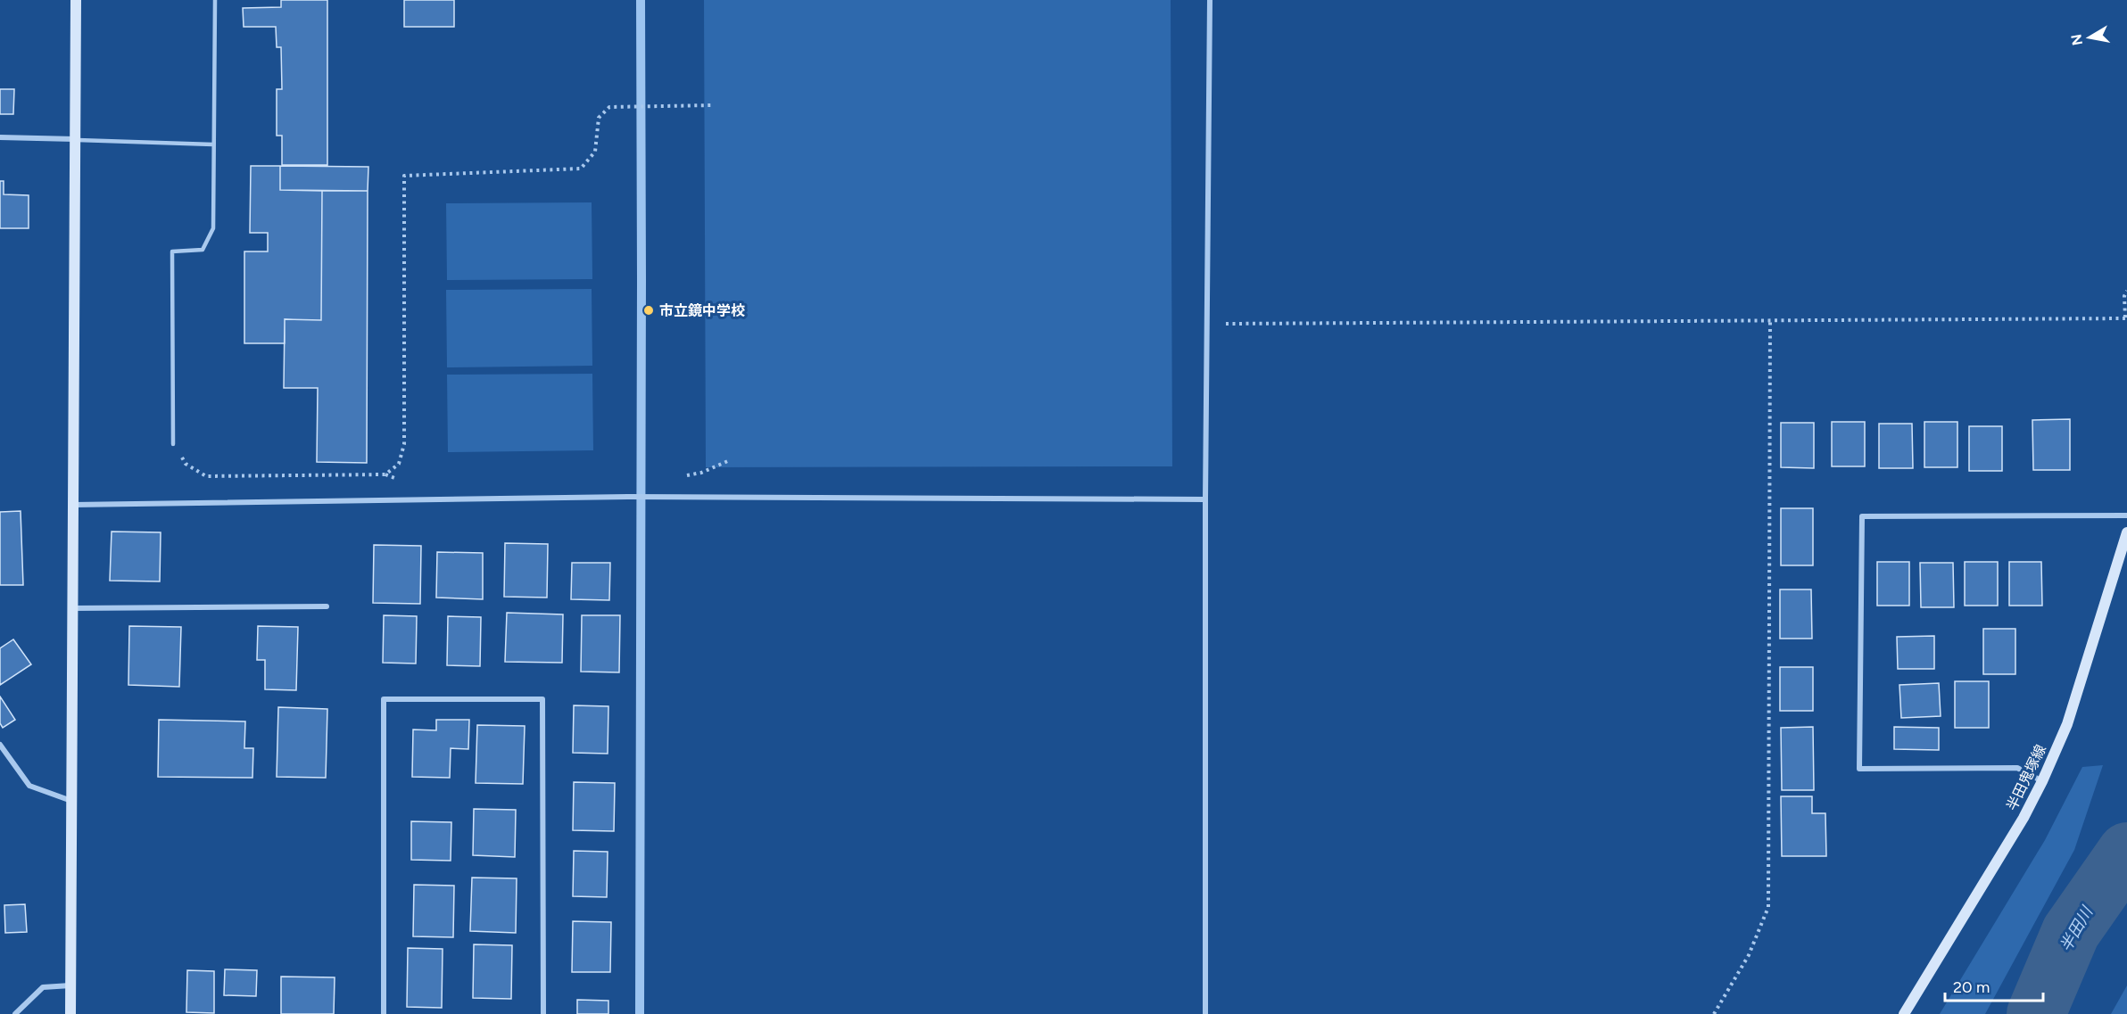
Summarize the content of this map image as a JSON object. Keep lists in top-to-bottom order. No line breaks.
{"streets":{"street":["半田鬼塚線"]},"water":["半田川"],"places":["市立鏡中学校"],"scale_bar":"20 m","north":"left"}
